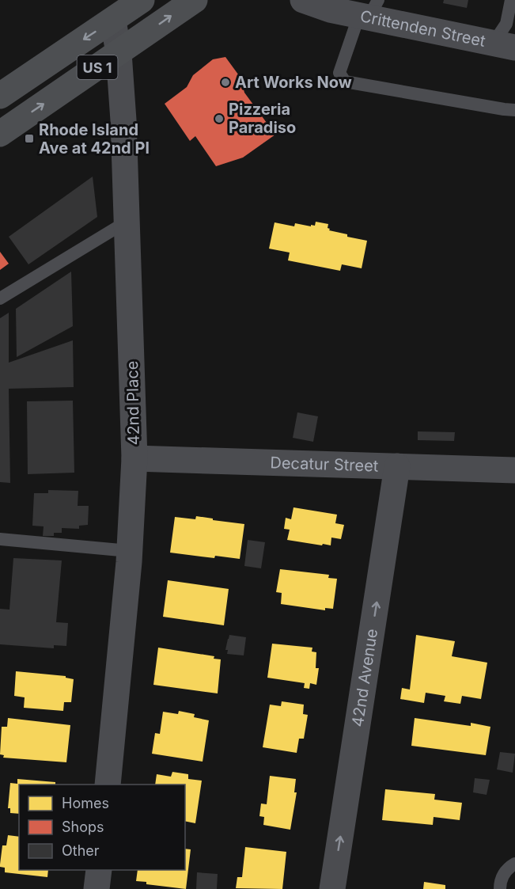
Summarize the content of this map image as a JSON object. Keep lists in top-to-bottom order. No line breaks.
{"streets":{"main road":["US 1"],"street":["Crittenden Street","42nd Place","Decatur Street","42nd Avenue"]},"crossings":[["US 1","42nd Place"],["42nd Place","Decatur Street"],["Decatur Street","42nd Avenue"]],"one_way":["42nd Avenue"],"places":{"other":["Art Works Now","Pizzeria Paradiso"],"transit":["Rhode Island Ave at 42nd Pl"]},"legend":["Homes","Shops","Other"]}
